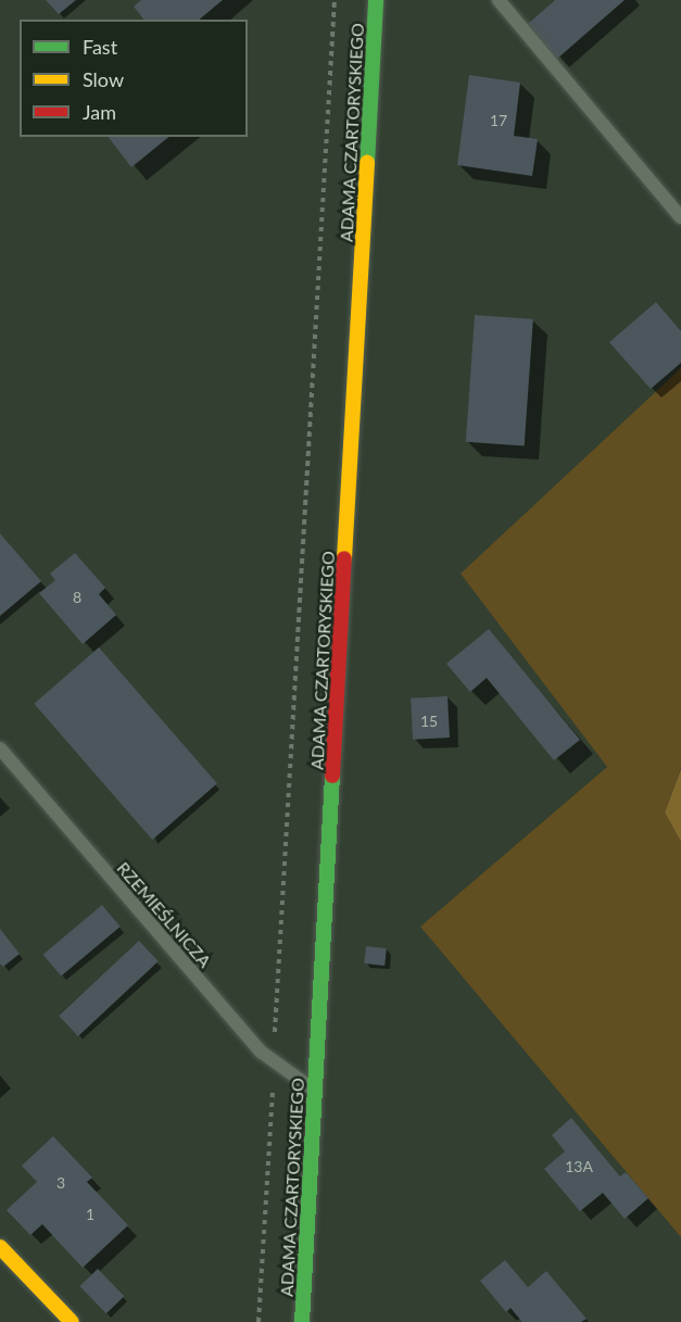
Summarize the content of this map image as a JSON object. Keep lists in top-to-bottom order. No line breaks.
{"streets":{"street":["ADAMA CZARTORYSKIEGO"],"lane":["RZEMIEŚLNICZA"]},"crossings":[["ADAMA CZARTORYSKIEGO","RZEMIEŚLNICZA"]],"house_numbers":["17","8","15","13A","3","1"],"legend":["Fast","Slow","Jam"]}
